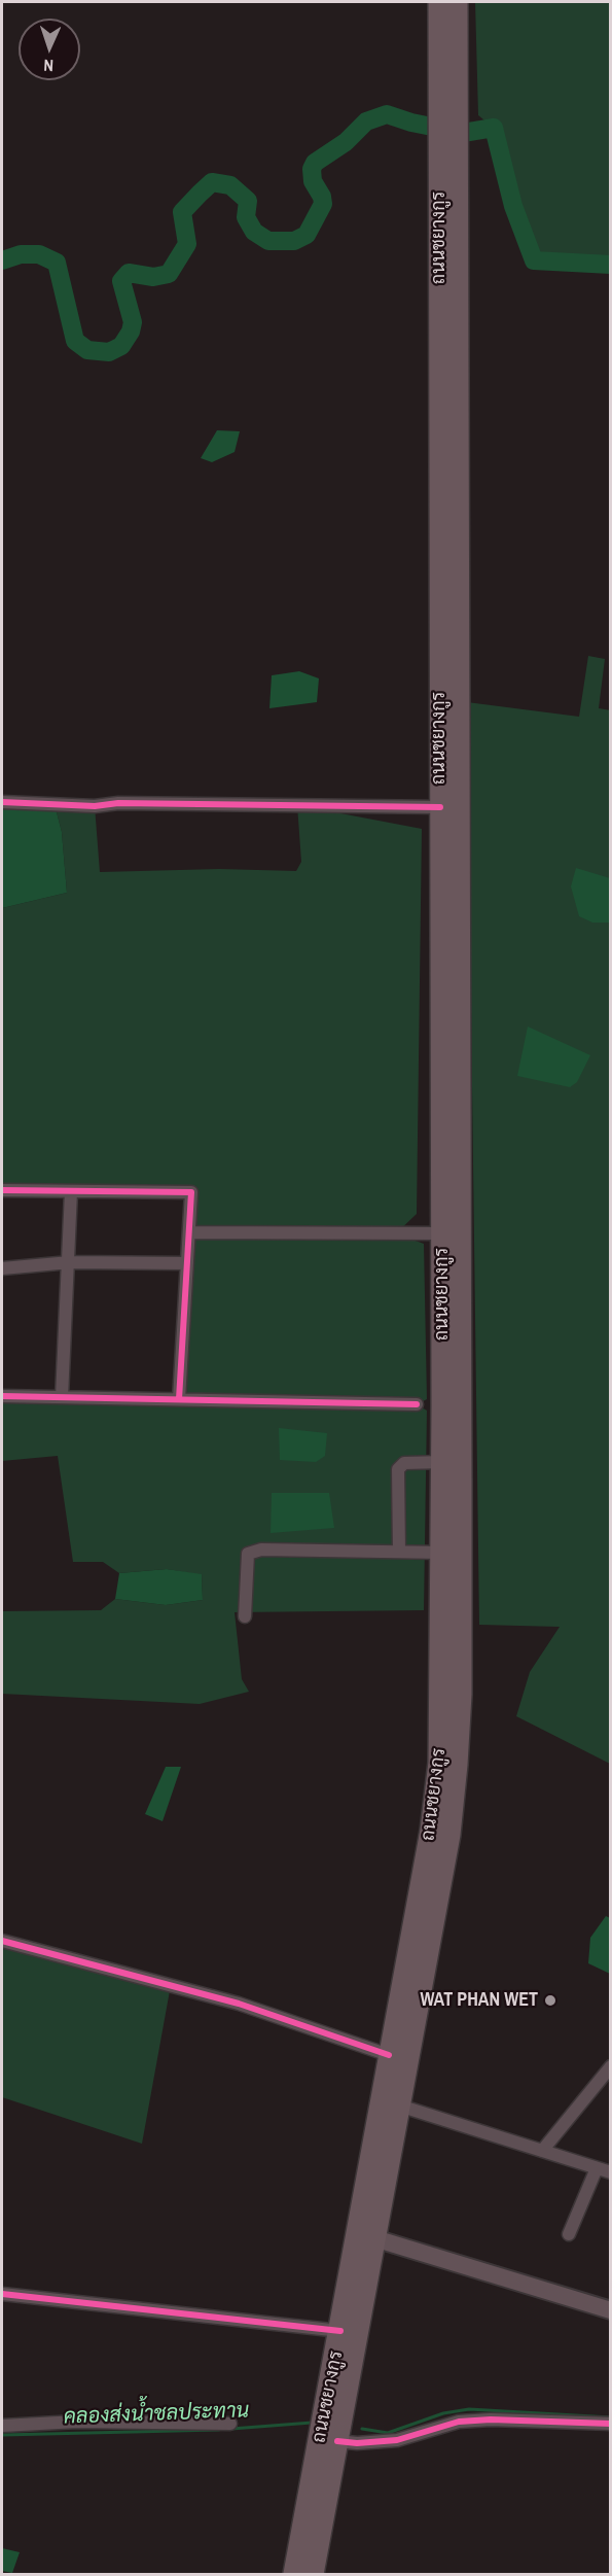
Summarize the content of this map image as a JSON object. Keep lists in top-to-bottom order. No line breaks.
{"streets":{"highway":["ถนนชยางกูร"]},"water":["คลองส่งน้ำชลประทาน"],"places":["WAT PHAN WET"],"north":"bottom"}
